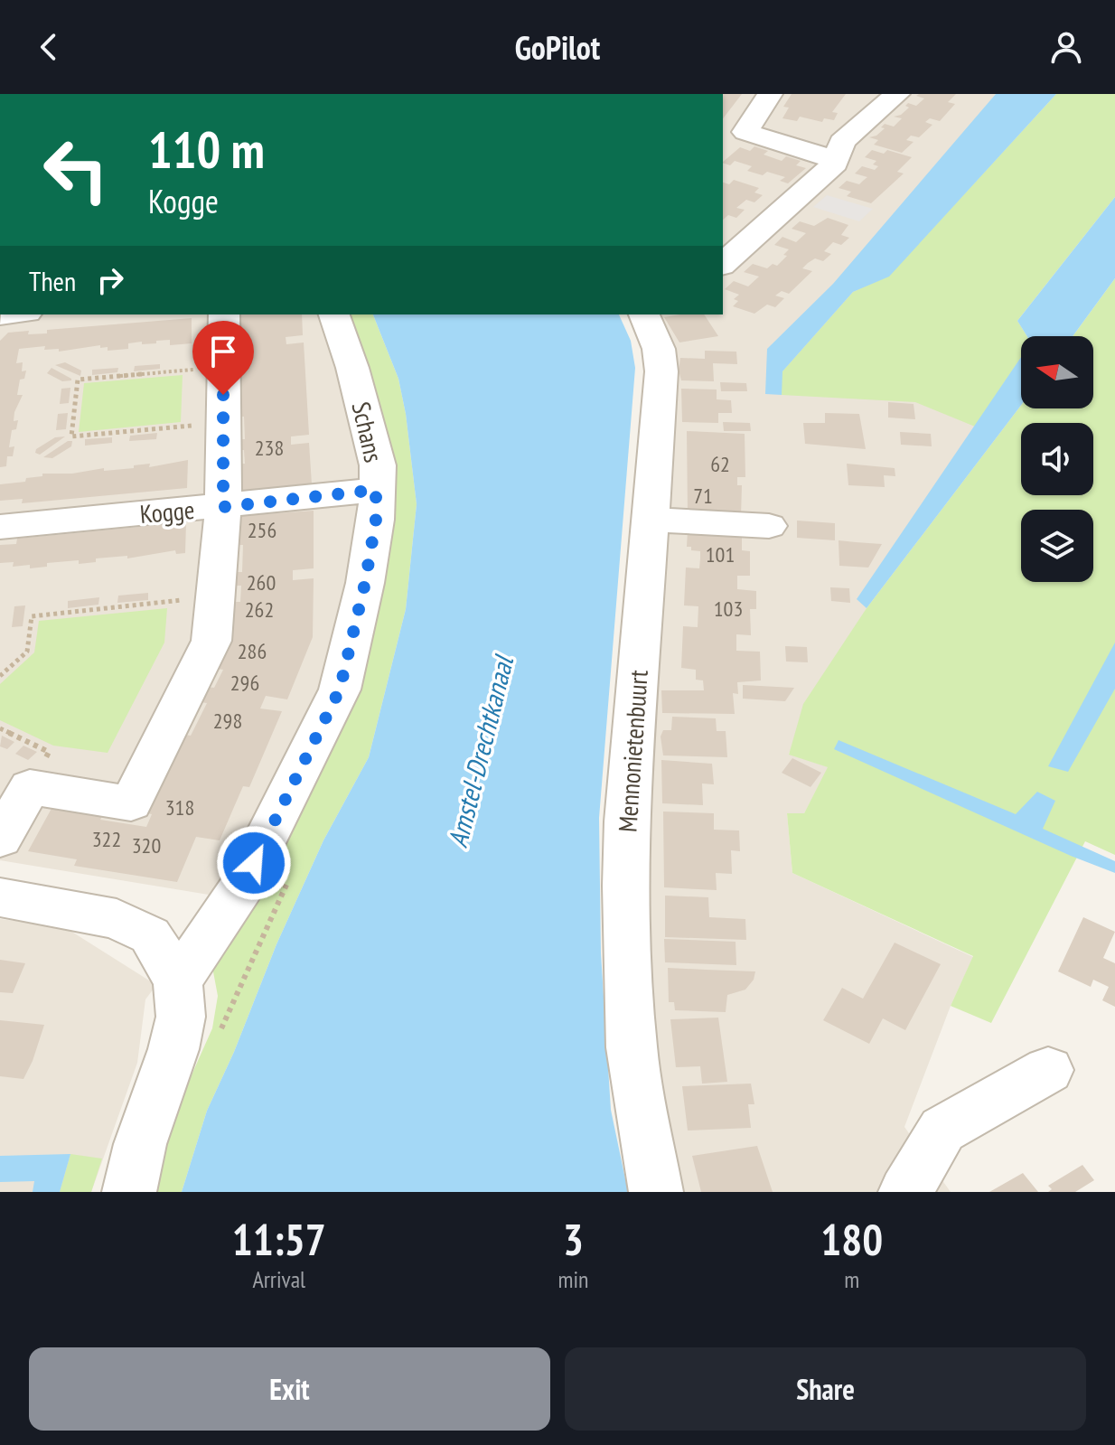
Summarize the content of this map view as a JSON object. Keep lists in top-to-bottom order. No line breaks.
{"streets":{"street":["Schans","Kogge","Mennonietenbuurt"]},"crossings":[["Schans","Kogge"]],"water":["Amstel-Drechtkanaal"],"house_numbers":["238","62","71","256","101","260","103","262","286","296","298","318","322","320"],"north":"left","page":{"header":"GoPilot","turn":["110 m","Kogge"],"then":"Then","eta":["11:57","Arrival","3","min","180","m"],"buttons":["Exit","Share"]}}
